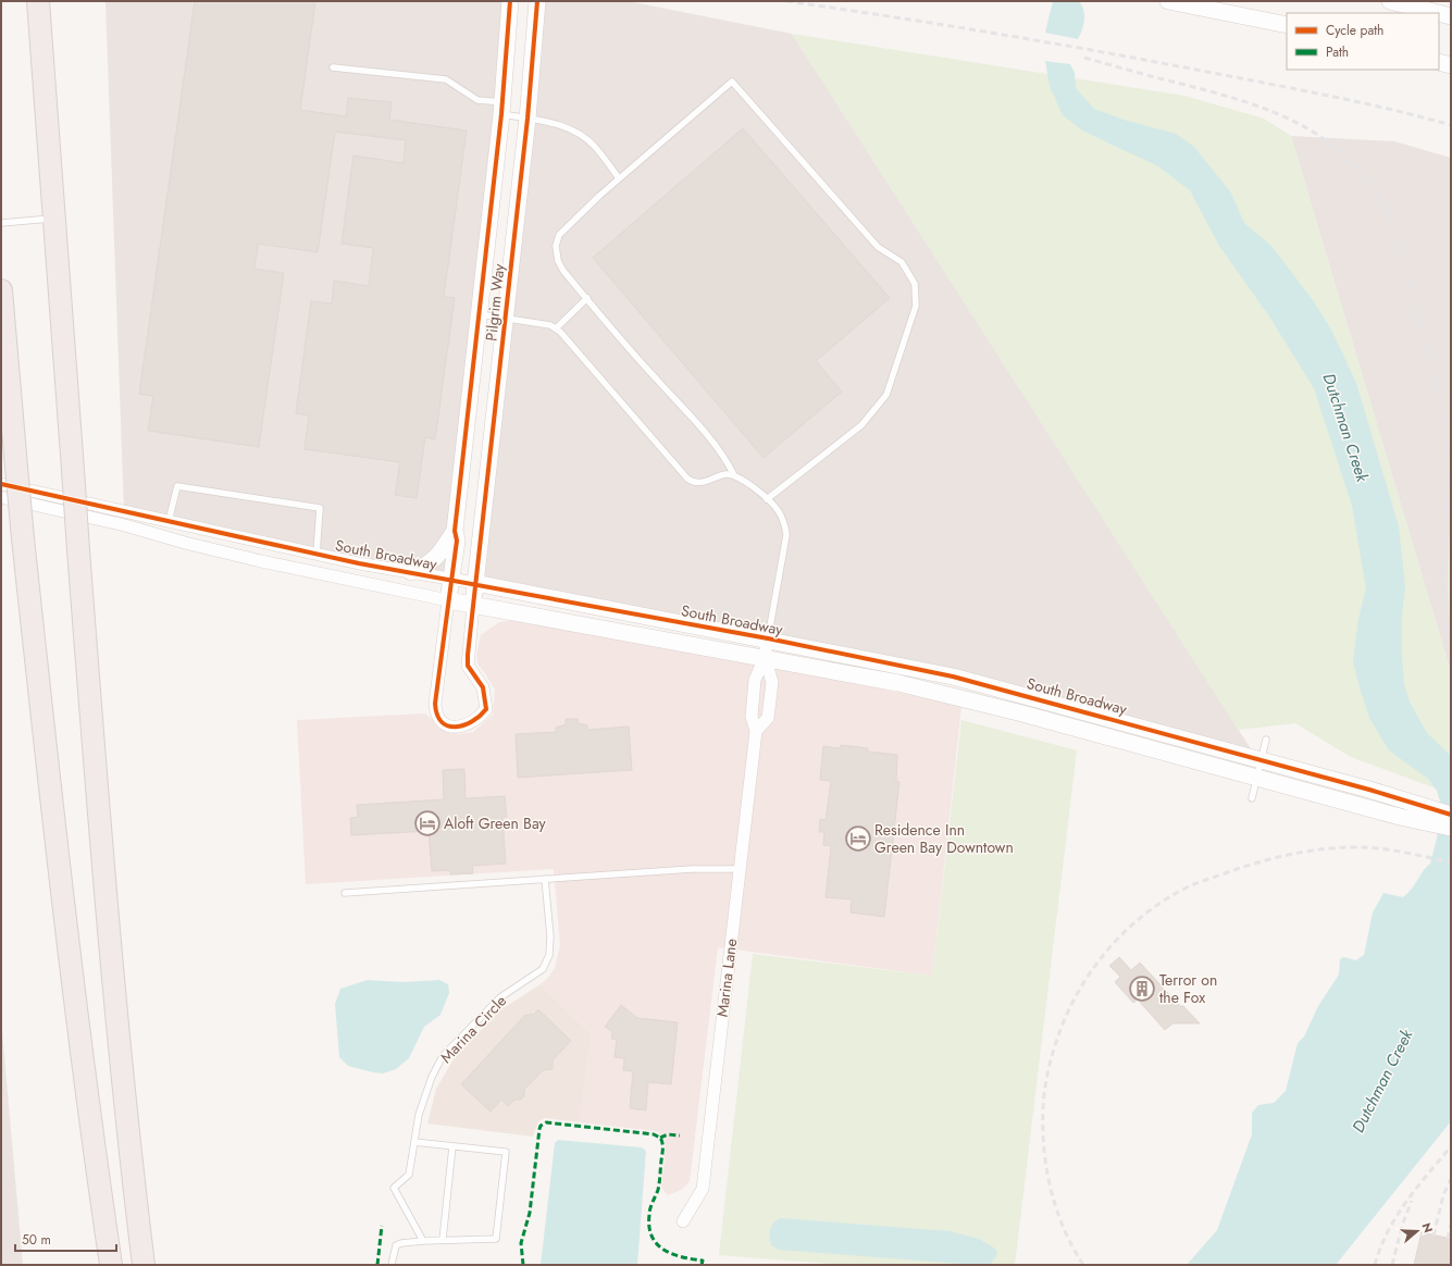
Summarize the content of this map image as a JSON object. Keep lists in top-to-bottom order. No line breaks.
{"streets":{"street":["Pilgrim Way","South Broadway","Marina Lane"],"lane":["Marina Circle"]},"crossings":[["Pilgrim Way","South Broadway"],["South Broadway","Marina Lane"]],"water":["Dutchman Creek"],"places":{"hotel":["Aloft Green Bay","Residence Inn Green Bay Downtown"],"building":["Terror on the Fox"]},"legend":["Cycle path","Path"],"scale_bar":"50 m","north":"right"}
